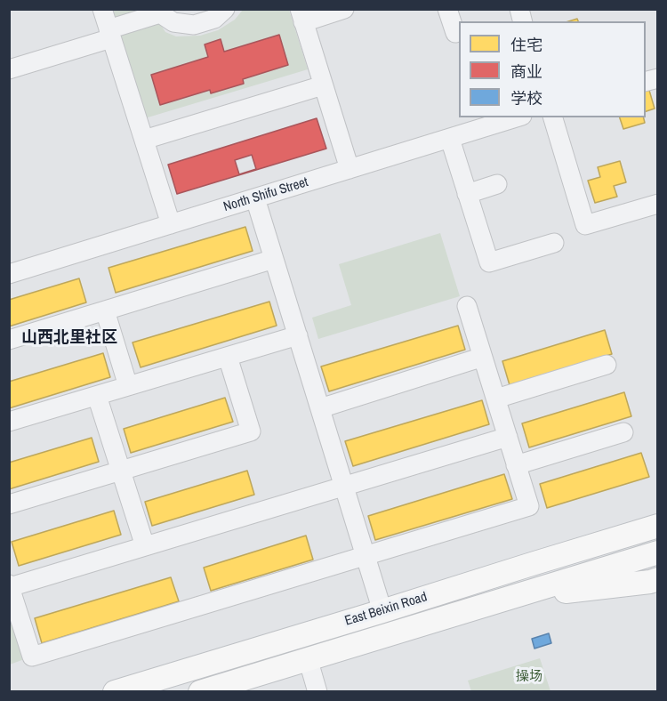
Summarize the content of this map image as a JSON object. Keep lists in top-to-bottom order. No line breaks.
{"streets":{"main road":["East Beixin Road"],"street":["North Shifu Street"]},"districts":["山西北里社区"],"parks":["操场"],"legend":["住宅","商业","学校"]}
